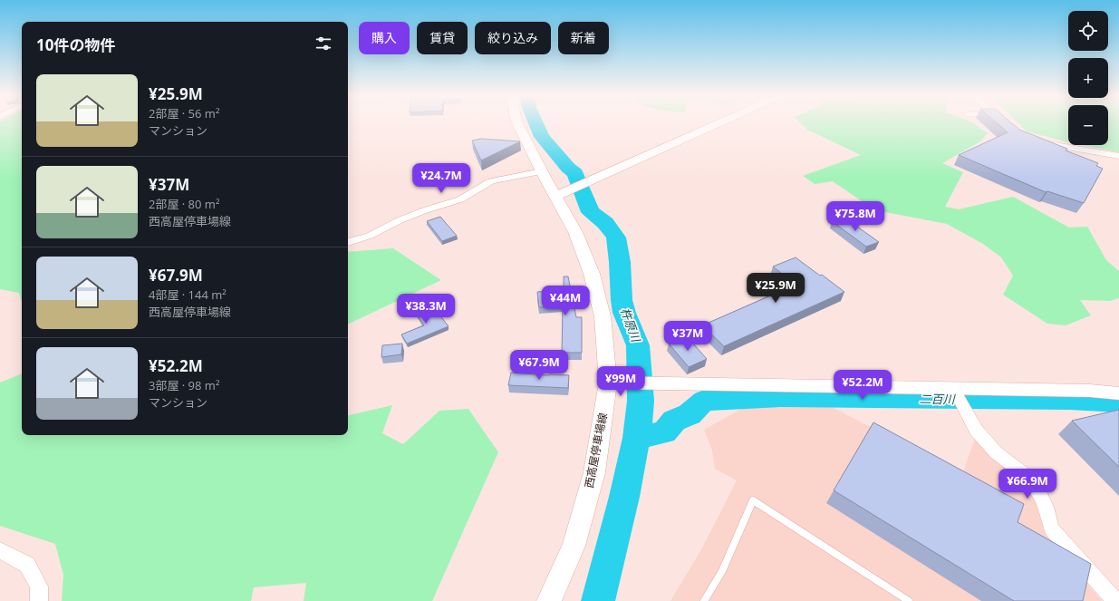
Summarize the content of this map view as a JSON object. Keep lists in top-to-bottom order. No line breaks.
{"streets":{"main road":["西高屋停車場線"]},"water":["杵原川","二百川"],"page":{"map_buttons":["+","−"],"chip":["購入","賃貸","絞り込み","新着"],"heading":"10件の物件","list":[{"name":"¥25.9M","note":"2部屋 · 56 m² · マンション"},{"name":"¥37M","note":"2部屋 · 80 m² · 西高屋停車場線"},{"name":"¥67.9M","note":"4部屋 · 144 m² · 西高屋停車場線"},{"name":"¥52.2M","note":"3部屋 · 98 m² · マンション"}],"price":["¥24.7M","¥75.8M","¥25.9M","¥44M","¥38.3M","¥37M","¥67.9M","¥99M","¥52.2M","¥66.9M"]}}
